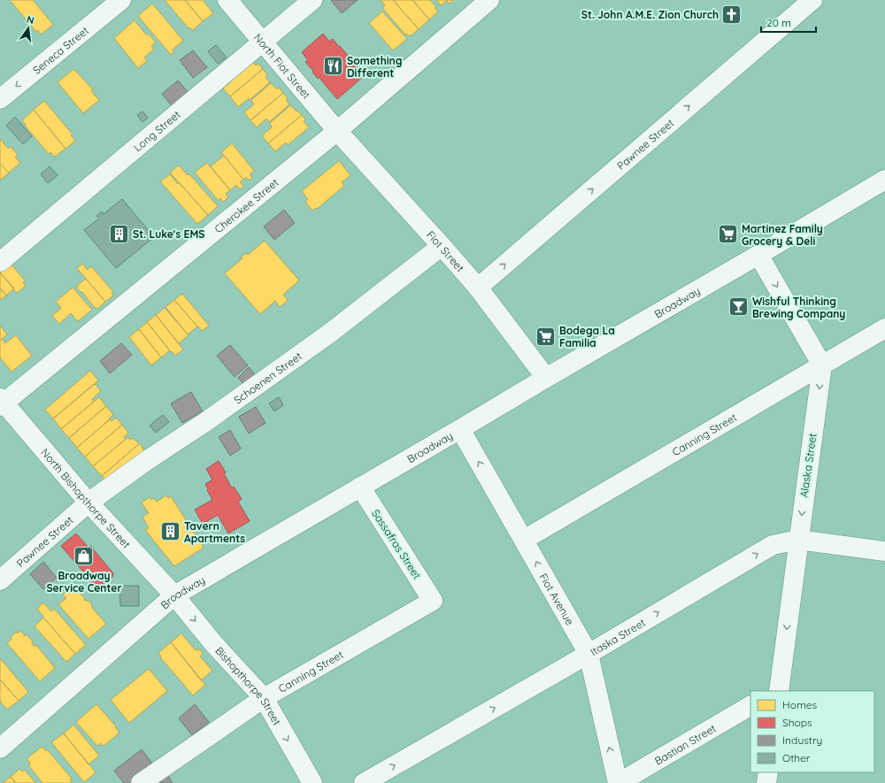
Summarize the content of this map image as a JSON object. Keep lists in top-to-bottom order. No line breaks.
{"streets":{"street":["Seneca Street","North Fiot Street","Long Street","Pawnee Street","Cherokee Street","Fiot Street","Broadway","Schoenen Street","Canning Street","Alaska Street","North Bishopthorpe Street","Sassafras Street","Fiot Avenue","Itaska Street","Bishopthorpe Street","Bastian Street"]},"crossings":[["North Fiot Street","Long Street"],["North Fiot Street","Cherokee Street"],["North Fiot Street","Fiot Street"],["Pawnee Street","Fiot Street"],["Pawnee Street","Schoenen Street"],["Pawnee Street","North Bishopthorpe Street"],["Cherokee Street","Fiot Street"],["Cherokee Street","North Bishopthorpe Street"],["Fiot Street","Broadway"],["Fiot Street","Schoenen Street"],["Broadway","North Bishopthorpe Street"],["Broadway","Sassafras Street"],["Broadway","Fiot Avenue"],["Broadway","Bishopthorpe Street"],["Schoenen Street","North Bishopthorpe Street"],["Canning Street","Alaska Street"],["Canning Street","Sassafras Street"],["Canning Street","Fiot Avenue"],["Canning Street","Bishopthorpe Street"],["Alaska Street","Itaska Street"],["North Bishopthorpe Street","Bishopthorpe Street"],["Fiot Avenue","Itaska Street"],["Fiot Avenue","Bastian Street"]],"one_way":["Seneca Street","Pawnee Street","Alaska Street","Fiot Avenue","Itaska Street","Bishopthorpe Street"],"places":{"church":["St. John A.M.E. Zion Church"],"restaurant":["Something Different"],"building":["St. Luke's EMS","Tavern Apartments"],"supermarket":["Martinez Family Grocery & Deli","Bodega La Familia"],"bar":["Wishful Thinking Brewing Company"],"shop":["Broadway Service Center"]},"legend":["Homes","Shops","Industry","Other"],"scale_bar":"20 m","north":"top"}
